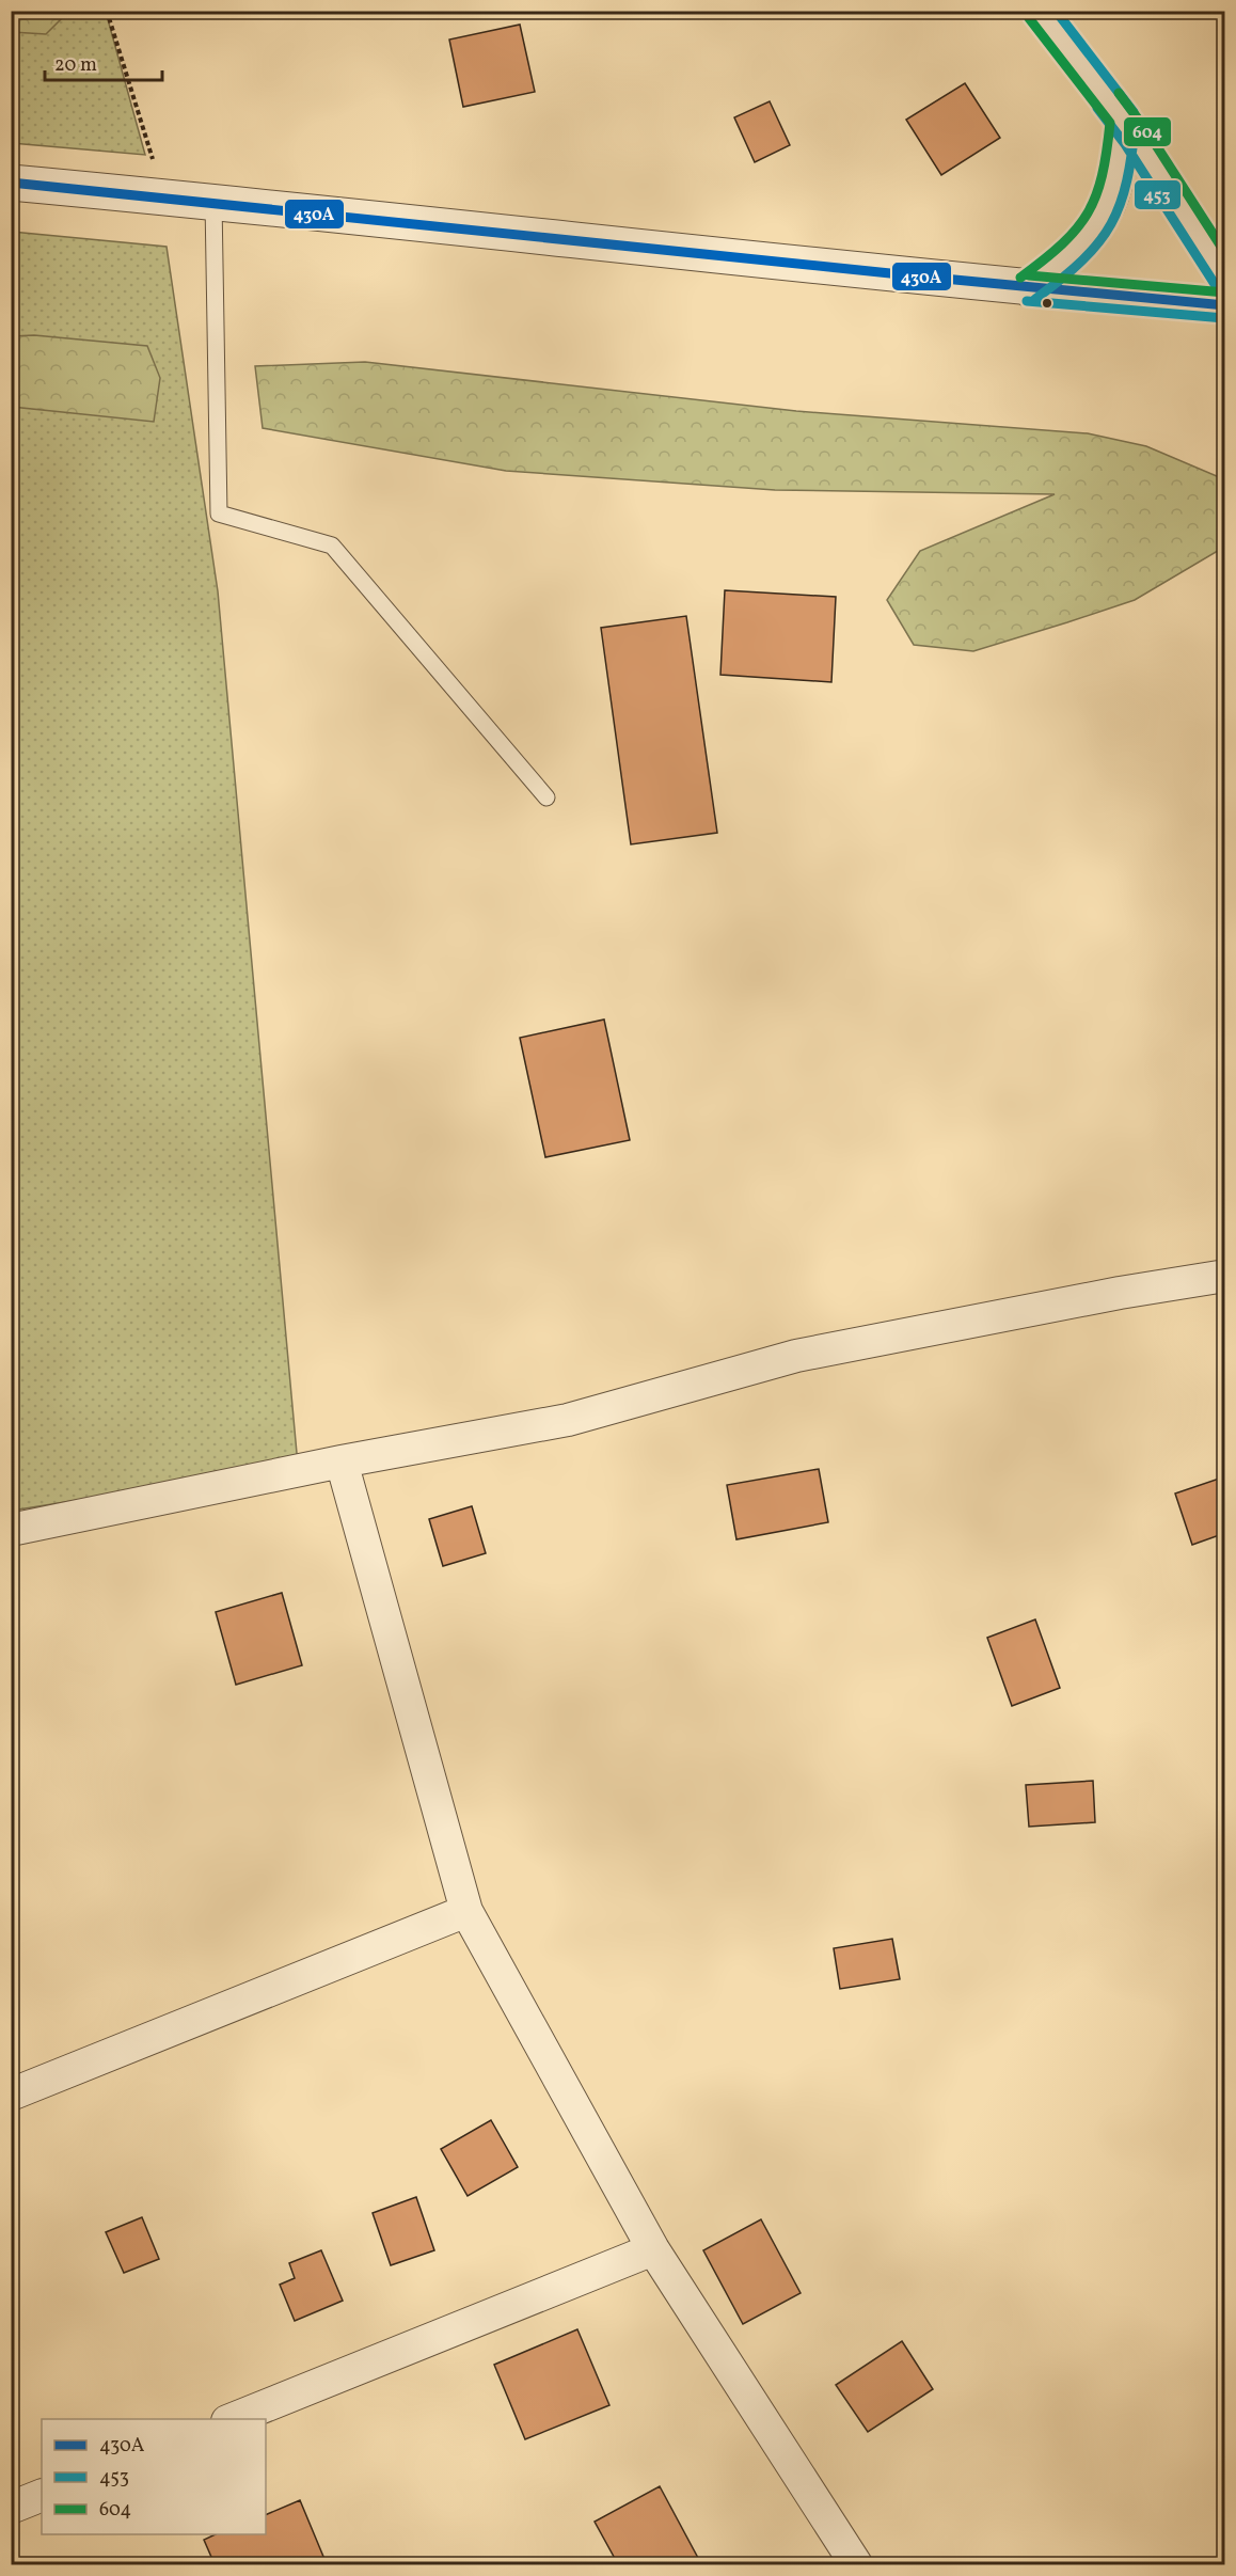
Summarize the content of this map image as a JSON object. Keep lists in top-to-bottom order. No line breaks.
{"lines":["transit line 453","transit line 604","transit line 430А"],"legend":["430А","453","604"],"scale_bar":"20 m"}
